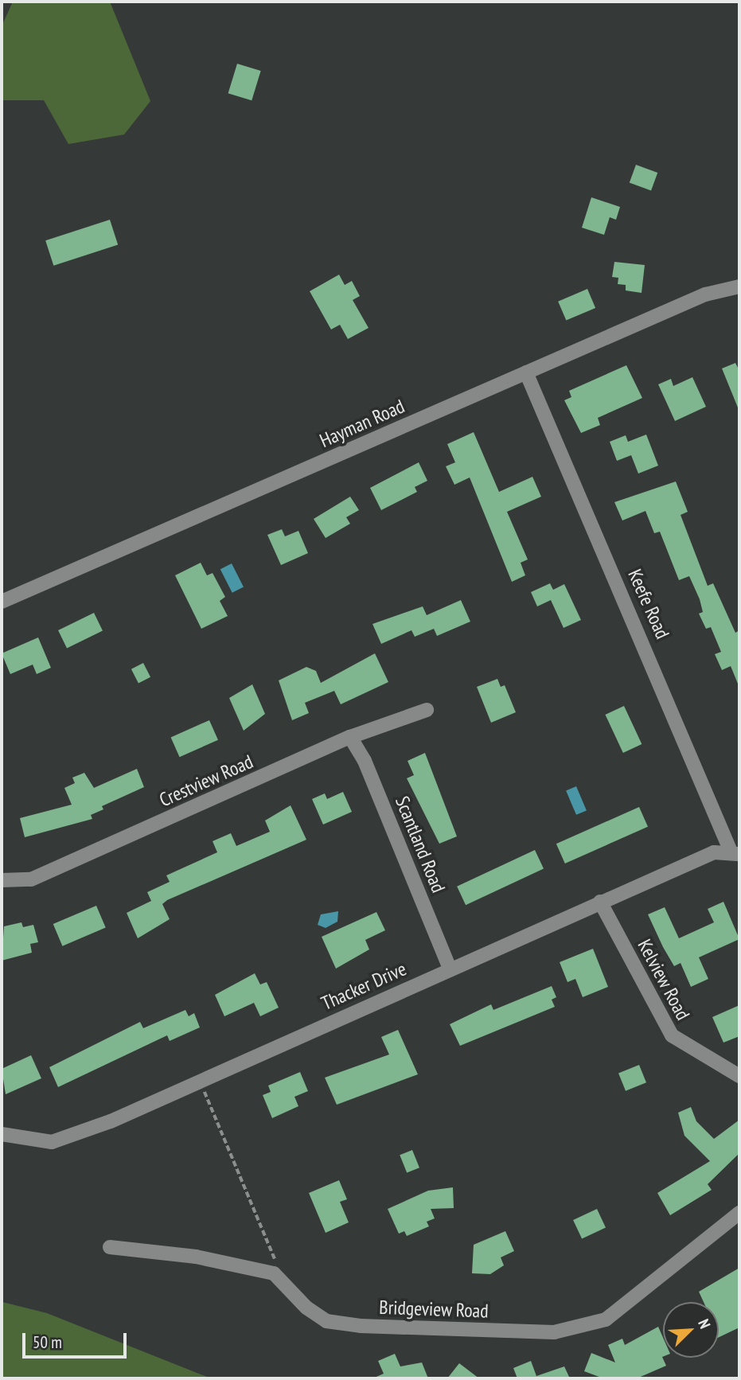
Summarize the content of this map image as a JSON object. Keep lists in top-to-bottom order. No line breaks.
{"streets":{"street":["Hayman Road","Keefe Road","Crestview Road","Scantland Road","Kelview Road","Thacker Drive","Bridgeview Road"]},"crossings":[["Hayman Road","Keefe Road"],["Keefe Road","Thacker Drive"],["Crestview Road","Scantland Road"],["Scantland Road","Thacker Drive"],["Kelview Road","Thacker Drive"]],"scale_bar":"50 m","north":"top right"}
